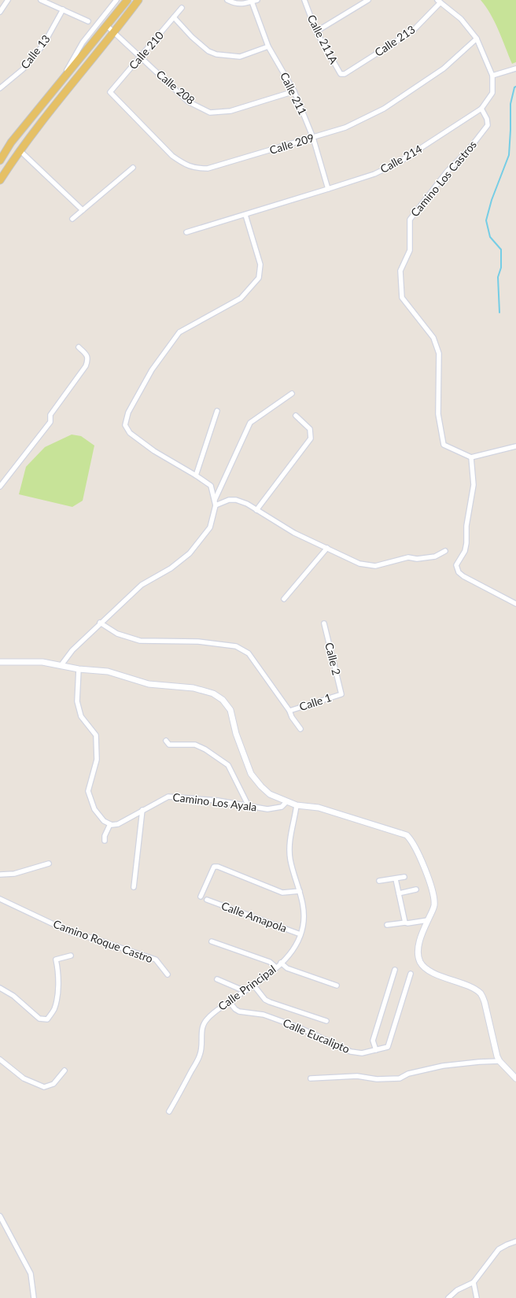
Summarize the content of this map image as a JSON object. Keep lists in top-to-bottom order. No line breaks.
{"streets":{"street":["Calle 211A","Calle 213","Calle 210","Calle 13","Calle 208","Calle 211","Calle 209","Calle 214","Camino Los Castros","Calle 2","Calle 1","Camino Los Ayala","Calle Amapola","Camino Roque Castro","Calle Principal","Calle Eucalipto"]},"crossings":[["Calle 211A","Calle 213"],["Calle 213","Calle 214"],["Calle 210","Calle 208"],["Calle 210","Calle 209"],["Calle 208","Calle 211"],["Calle 211","Calle 209"],["Calle 211","Calle 214"],["Calle 209","Calle 214"],["Calle 214","Camino Los Castros"],["Calle 2","Calle 1"],["Calle Amapola","Calle Principal"],["Calle Principal","Calle Eucalipto"]]}
